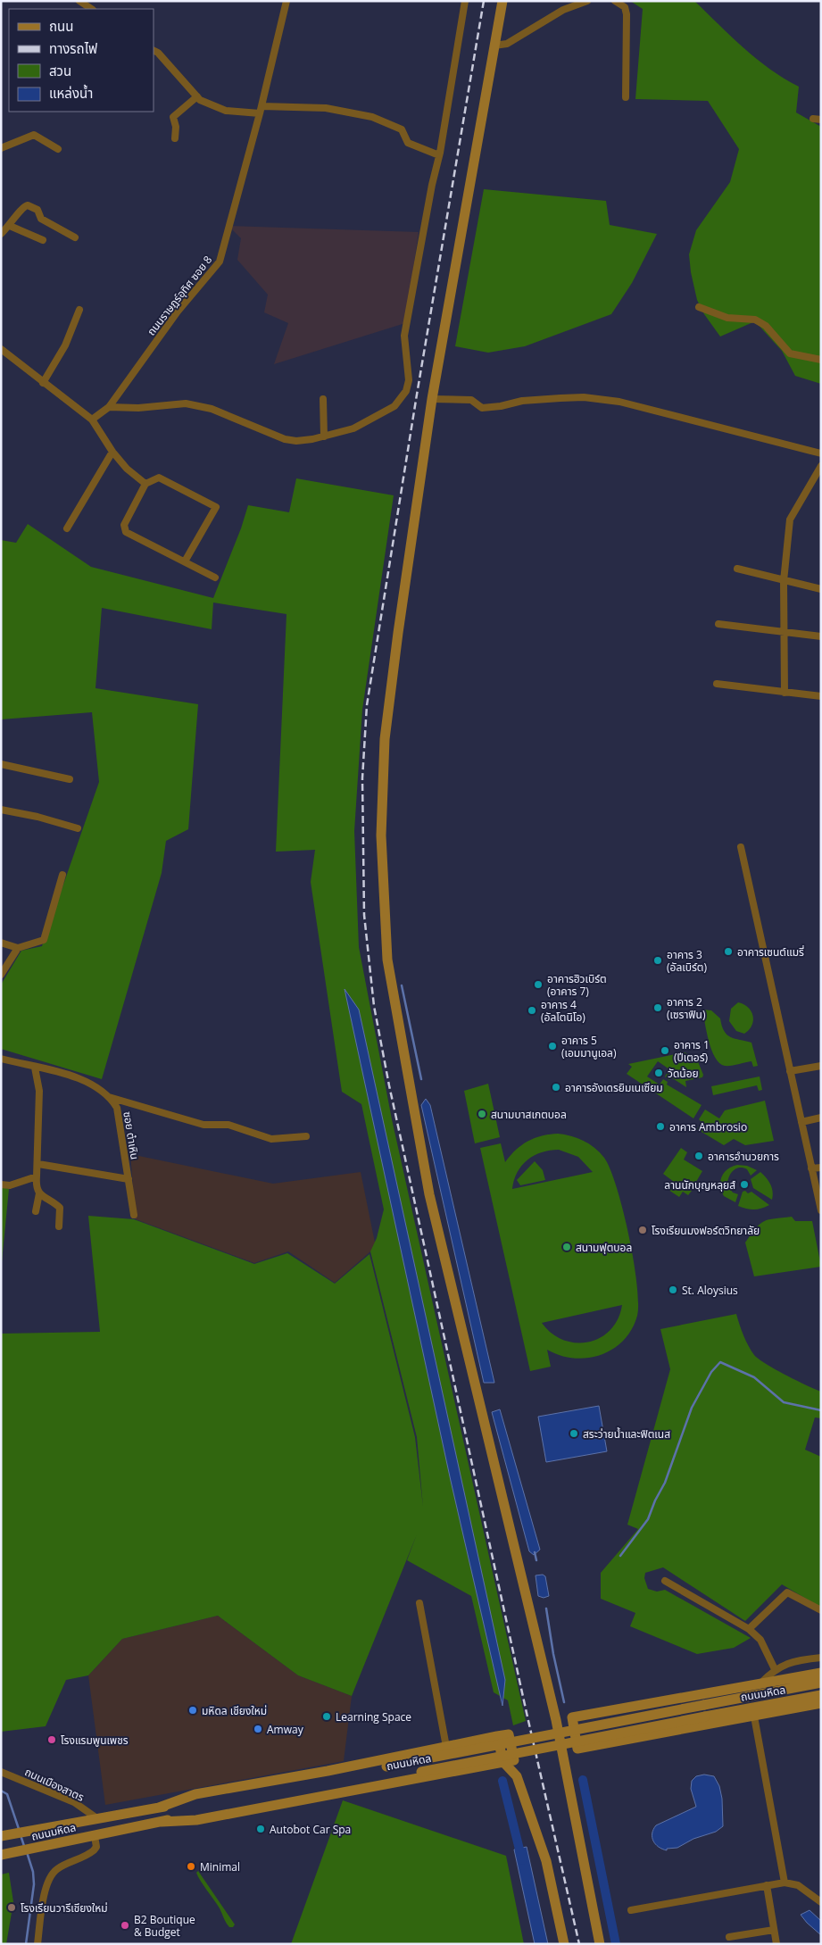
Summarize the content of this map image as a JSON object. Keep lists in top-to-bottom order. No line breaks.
{"streets":{"main road":["ถนนมหิดล"],"street":["ถนนราษฎร์อุทิศ ซอย 8","ซอย ต๋าเหิน","ถนนเมืองสาตร"]},"crossings":[["ถนนมหิดล","ถนนเมืองสาตร"]],"places":["อาคารเซนต์แมรี่","อาคาร 3 (อัลเบิร์ต)","อาคารฮิวเบิร์ต (อาคาร 7)","อาคาร 2 (เซราฟิน)","อาคาร 4 (อัลโตนิโอ)","อาคาร 5 (เอมมานูเอล)","อาคาร 1 (ปีเตอร์)","วัดน้อย","อาคารอังเดรยิมเนเซียม","สนามบาสเกตบอล","อาคาร Ambrosio","อาคารอำนวยการ","ลานนักบุญหลุยส์","โรงเรียนมงฟอร์ตวิทยาลัย","สนามฟุตบอล","St. Aloysius","สระว่ายน้ำและฟิตเนส","มหิดล เชียงใหม่","Learning Space","Amway","โรงแรมพูนเพชร","Autobot Car Spa","Minimal","โรงเรียนวารีเชียงใหม่","B2 Boutique & Budget"],"legend":["ถนน","ทางรถไฟ","สวน","แหล่งน้ำ"]}
